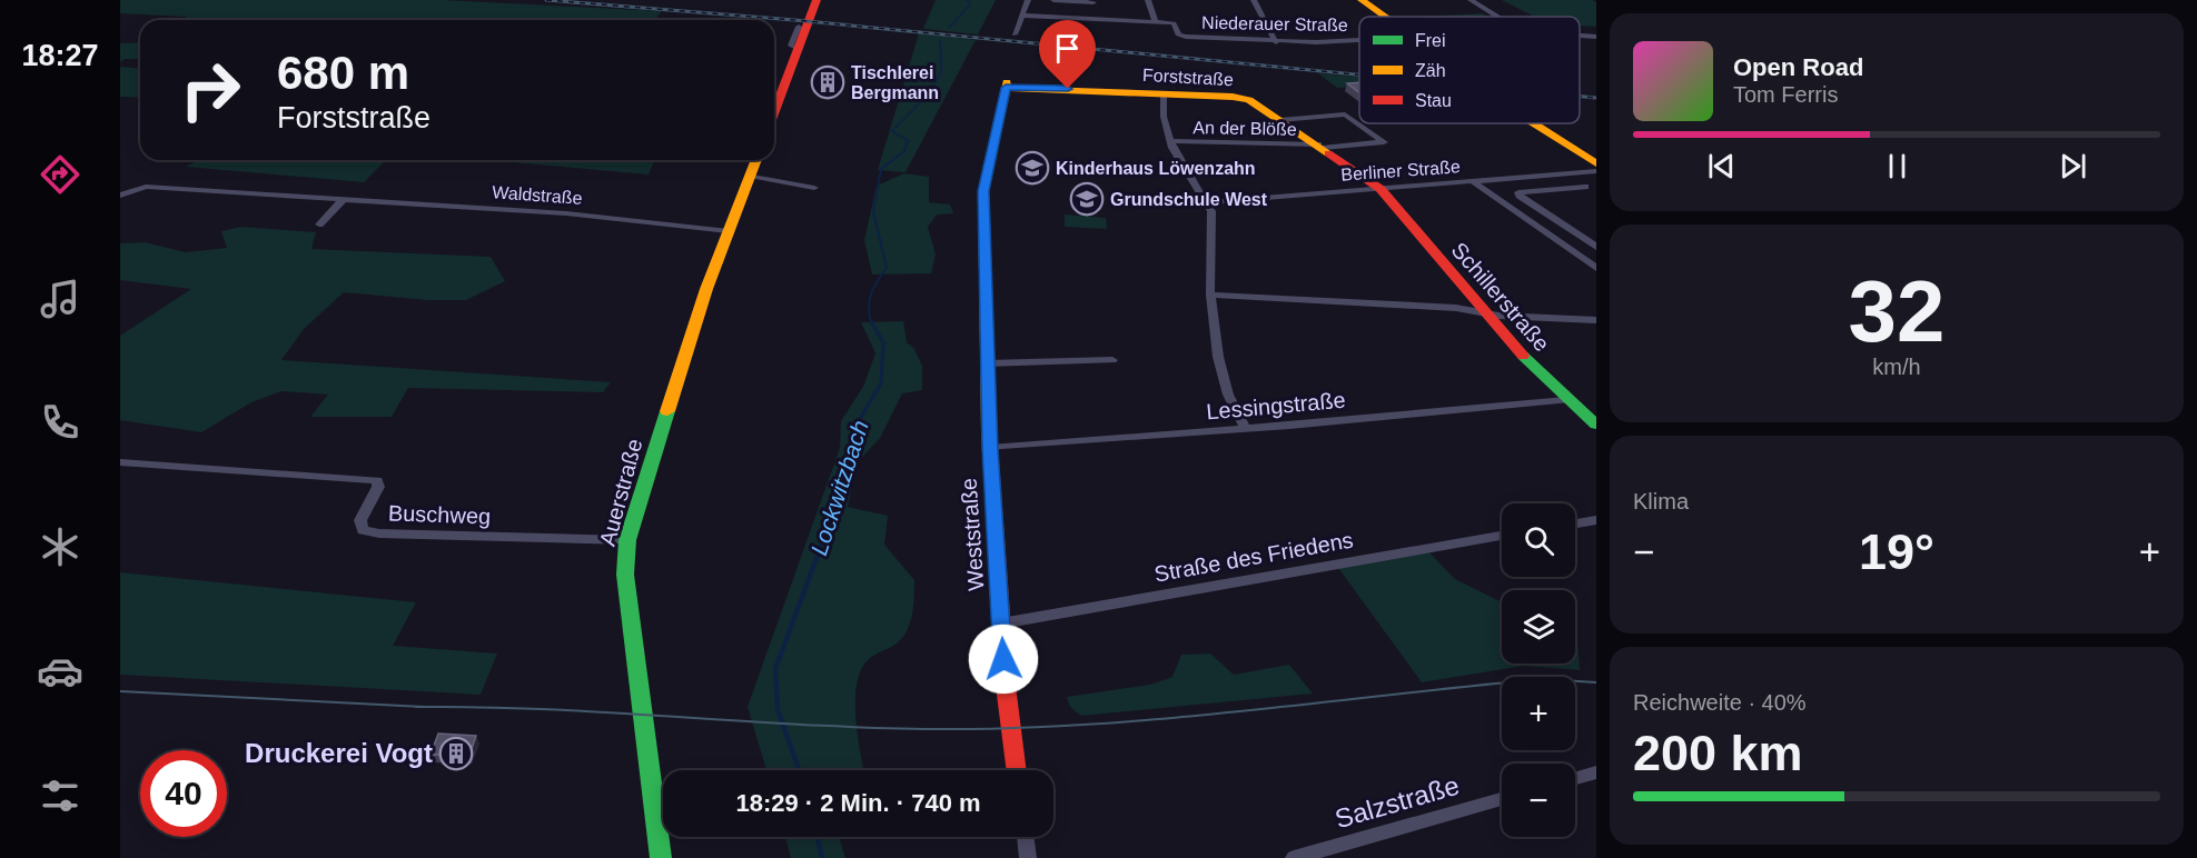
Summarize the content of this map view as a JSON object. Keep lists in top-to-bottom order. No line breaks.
{"streets":{"street":["Niederauer Straße","Forststraße","An der Blöße","Berliner Straße","Waldstraße","Schillerstraße","Lessingstraße","Auerstraße","Buschweg","Weststraße","Straße des Friedens","Salzstraße"]},"crossings":[["Forststraße","An der Blöße"],["Forststraße","Berliner Straße"],["Forststraße","Schillerstraße"],["Forststraße","Weststraße"],["Berliner Straße","Schillerstraße"],["Waldstraße","Auerstraße"],["Schillerstraße","Lessingstraße"],["Lessingstraße","Weststraße"],["Auerstraße","Buschweg"],["Weststraße","Straße des Friedens"]],"water":["Lockwitzbach"],"places":{"building":["Tischlerei Bergmann","Druckerei Vogt"],"school or university":["Kinderhaus Löwenzahn","Grundschule West"]},"legend":["Frei","Zäh","Stau"],"page":{"tabs":"18:27","turn":["680 m","Forststraße"],"song":["Open Road","Tom Ferris"],"tile":[["32","km/h"],"Klima",["Reichweite · 40%","200 km"]],"map_buttons":["+","−"],"heat":["−","19°","+"],"limit":"40","trip":"18:29 · 2 Min. · 740 m"}}
